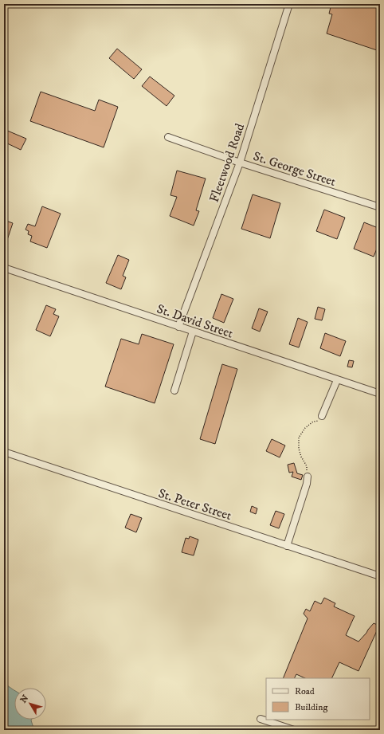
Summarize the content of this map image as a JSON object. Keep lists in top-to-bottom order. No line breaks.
{"streets":{"street":["Fleetwood Road","St. George Street","St. David Street","St. Peter Street"]},"crossings":[["Fleetwood Road","St. George Street"],["Fleetwood Road","St. David Street"]],"legend":["Road","Building"],"north":"top left"}
